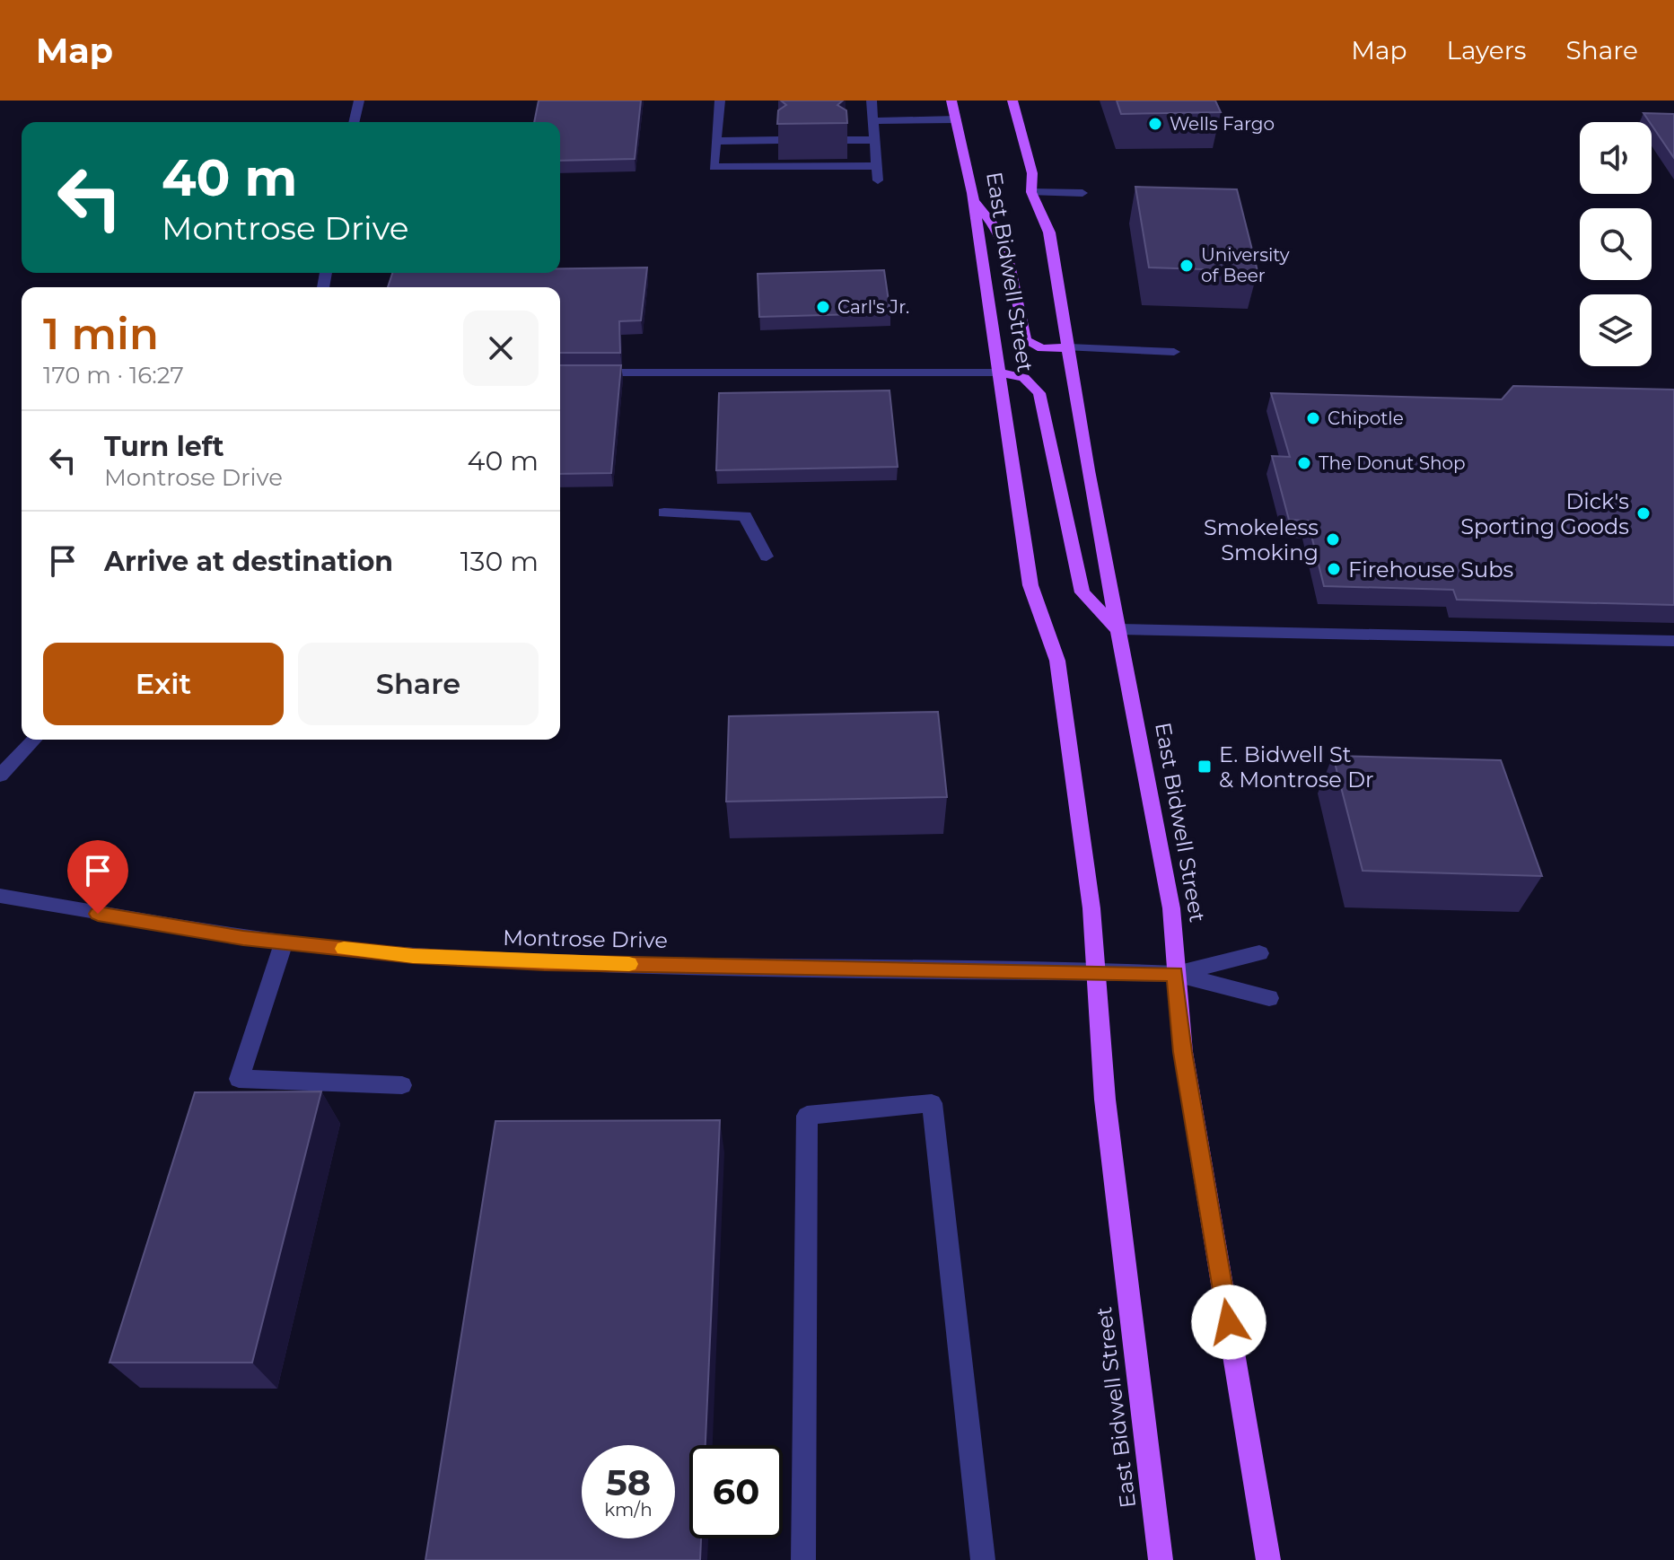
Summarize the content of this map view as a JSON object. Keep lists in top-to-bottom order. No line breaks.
{"streets":{"main road":["East Bidwell Street"],"street":["Montrose Drive"]},"crossings":[["East Bidwell Street","Montrose Drive"]],"places":{"other":["Wells Fargo","University of Beer","Carl's Jr.","Chipotle","The Donut Shop","Dick's Sporting Goods","Smokeless Smoking","Firehouse Subs"],"transit":["E. Bidwell St & Montrose Dr"]},"page":{"header":"Map","nav":["Map","Layers","Share"],"turn":["40 m","Montrose Drive"],"heading":["1 min","170 m · 16:27"],"list":[{"name":"Turn left","note":"Montrose Drive","value":"40 m"},{"name":"Arrive at destination","value":"130 m"}],"buttons":["Exit","Share"],"speed":"58 km/h","limit":"60"}}
